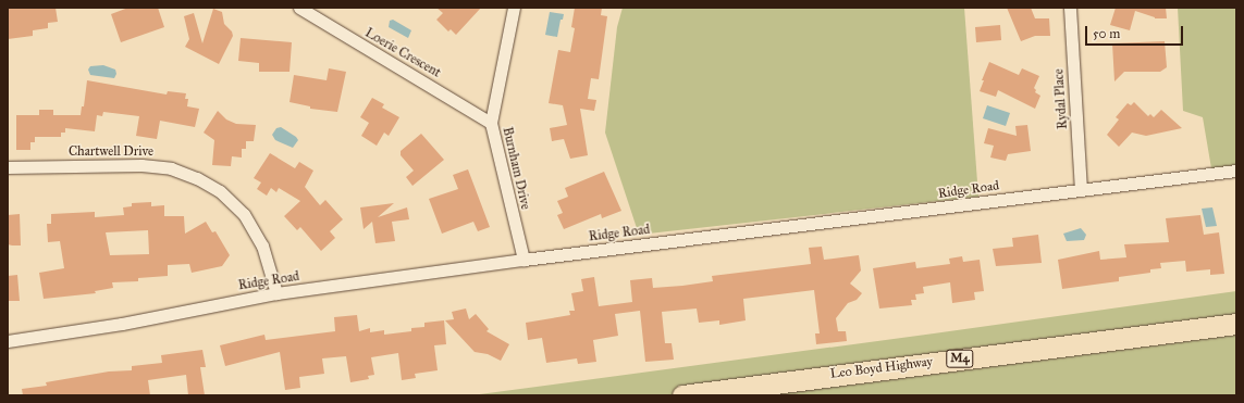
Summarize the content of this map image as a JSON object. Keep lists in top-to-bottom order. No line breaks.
{"streets":{"highway":["M4","Leo Boyd Highway"],"street":["Loerie Crescent","Rydal Place","Chartwell Drive","Burnham Drive","Ridge Road"]},"crossings":[["Loerie Crescent","Burnham Drive"],["Rydal Place","Ridge Road"],["Chartwell Drive","Ridge Road"],["Burnham Drive","Ridge Road"]],"scale_bar":"50 m"}
